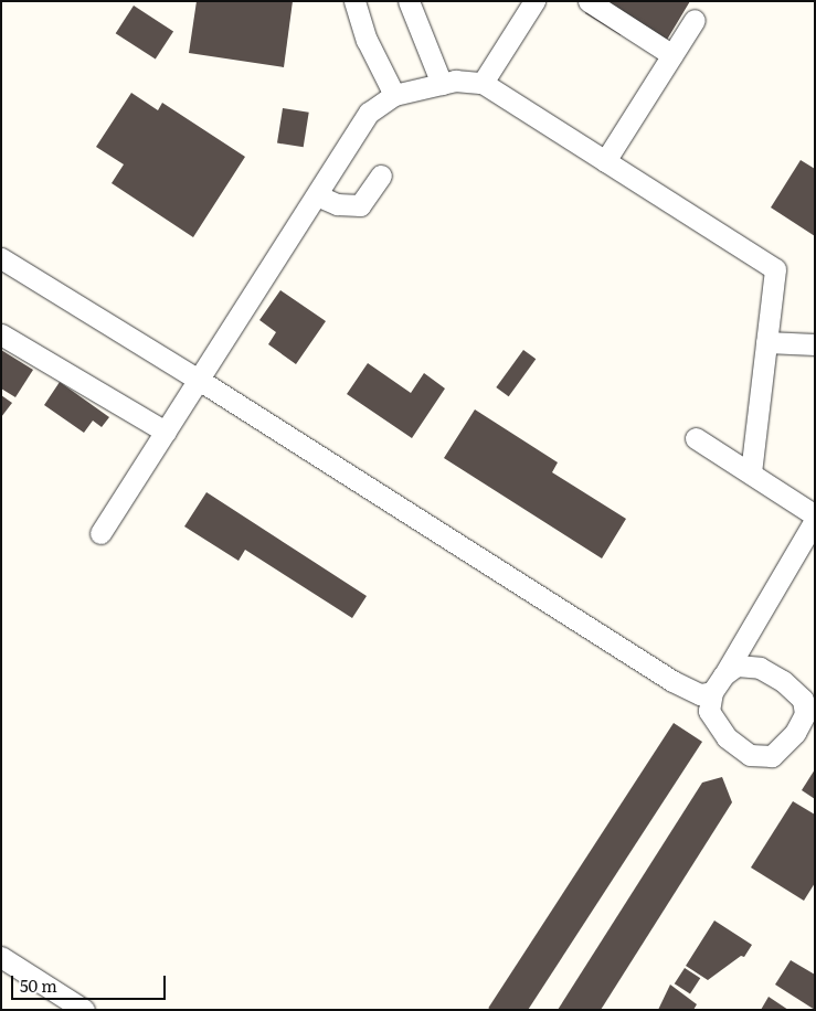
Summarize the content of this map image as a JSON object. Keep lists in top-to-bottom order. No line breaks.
{"scale_bar":"50 m"}
